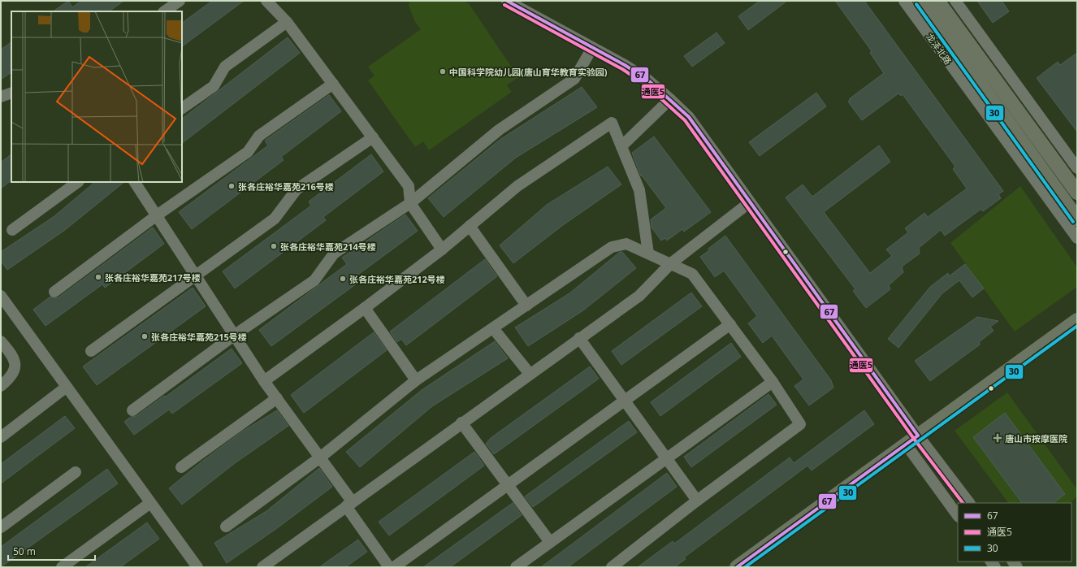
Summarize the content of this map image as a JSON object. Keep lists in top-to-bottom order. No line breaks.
{"streets":{"main road":["龙泽北路"]},"places":{"other":["中国科学院幼儿园(唐山育华教育实验园)","张各庄裕华嘉苑216号楼","张各庄裕华嘉苑214号楼","张各庄裕华嘉苑217号楼","张各庄裕华嘉苑212号楼","张各庄裕华嘉苑215号楼"],"health":["唐山市按摩医院"]},"lines":["transit line 67","transit line 30","transit line 通医5"],"legend":["67","通医5","30"],"scale_bar":"50 m"}
